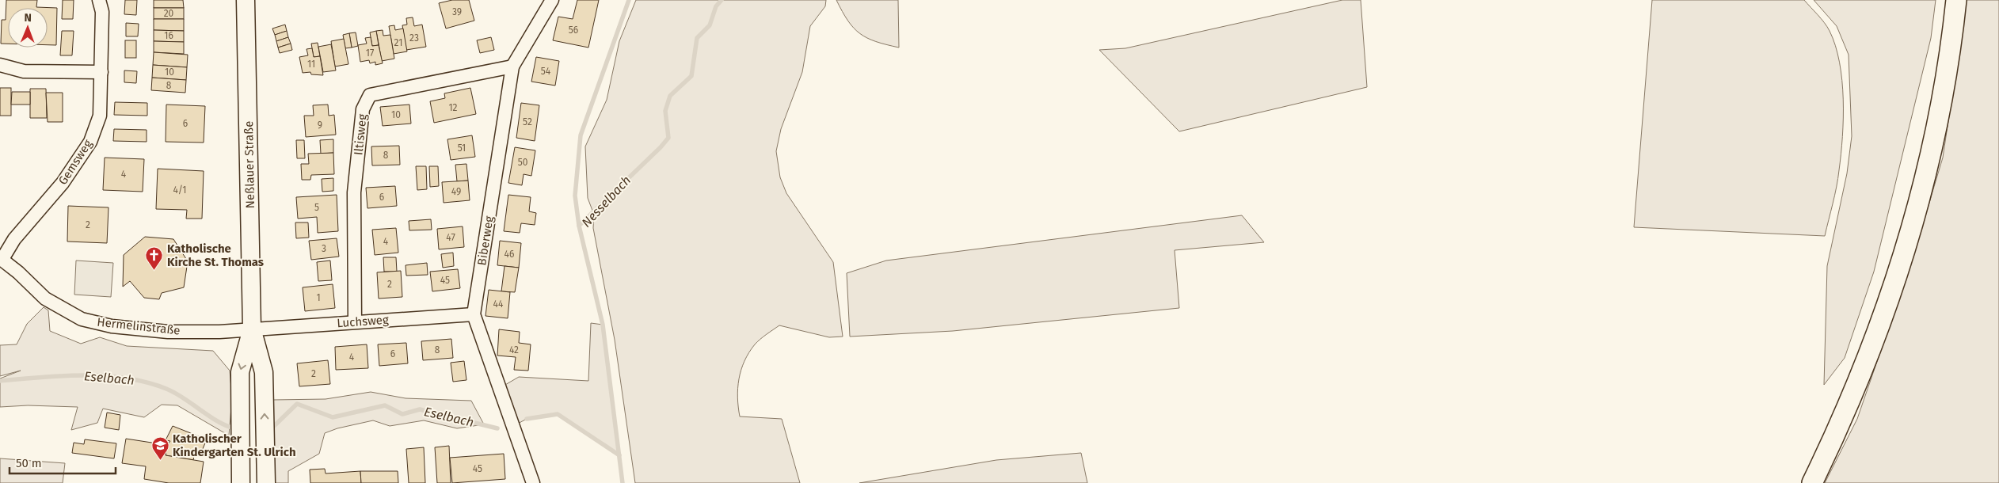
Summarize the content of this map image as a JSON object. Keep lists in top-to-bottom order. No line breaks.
{"streets":{"main road":["Neßlauer Straße"],"street":["Iltisweg","Gemsweg","Biberweg","Luchsweg","Hermelinstraße"]},"crossings":[["Iltisweg","Biberweg"],["Iltisweg","Luchsweg"],["Gemsweg","Hermelinstraße"],["Neßlauer Straße","Luchsweg"],["Neßlauer Straße","Hermelinstraße"],["Biberweg","Luchsweg"],["Luchsweg","Hermelinstraße"]],"water":["Nesselbach","Eselbach"],"places":{"church":["Katholische Kirche St. Thomas"],"school or university":["Katholischer Kindergarten St. Ulrich"]},"house_numbers":["39","20","56","16","23","21","17","11","54","10","8","12","10","52","6","9","51","8","50","4","4/1","49","6","5","2","47","4","3","46","45","2","1","44","8","42","6","4","2","45"],"scale_bar":"50 m","north":"top"}
